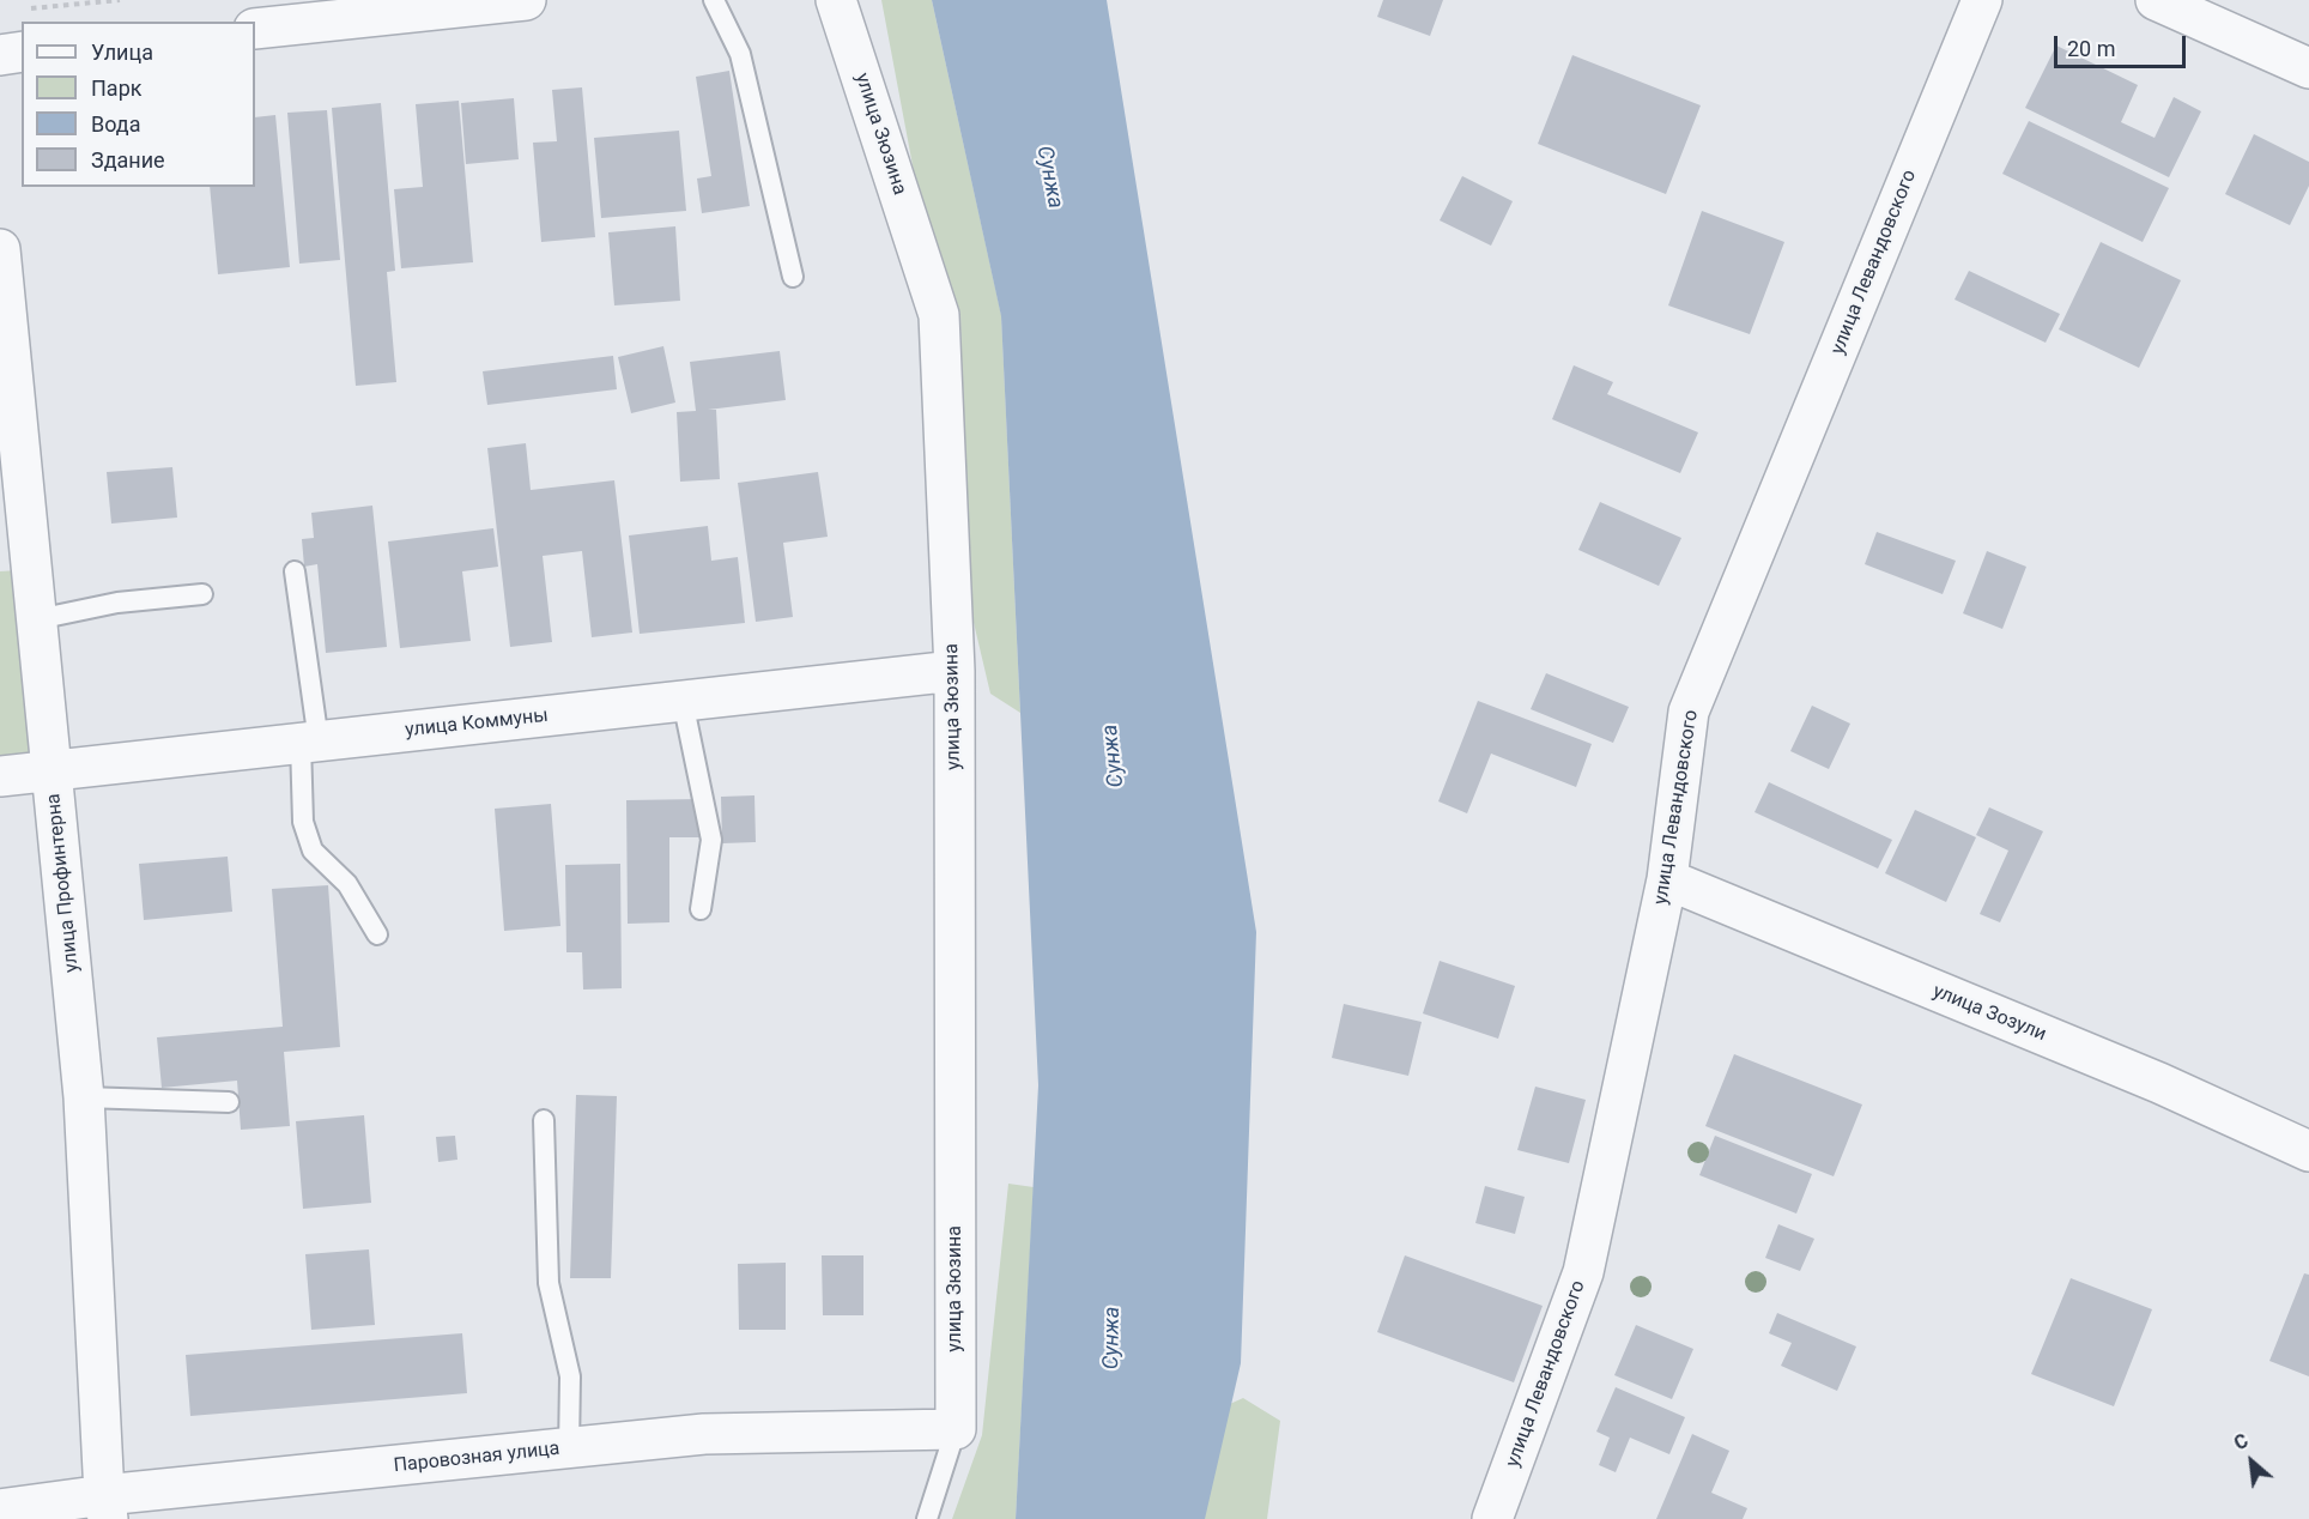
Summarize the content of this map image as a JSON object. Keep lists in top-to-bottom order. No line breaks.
{"streets":{"street":["улица Зюзина","улица Левандовского","улица Коммуны","улица Профинтерна","улица Зозули","Паровозная улица"]},"crossings":[["улица Зюзина","улица Коммуны"],["улица Зюзина","Паровозная улица"],["улица Левандовского","улица Зозули"],["улица Коммуны","улица Профинтерна"],["улица Профинтерна","Паровозная улица"]],"water":["Сунжа"],"legend":["Улица","Парк","Вода","Здание"],"scale_bar":"20 m","north":"top left"}
